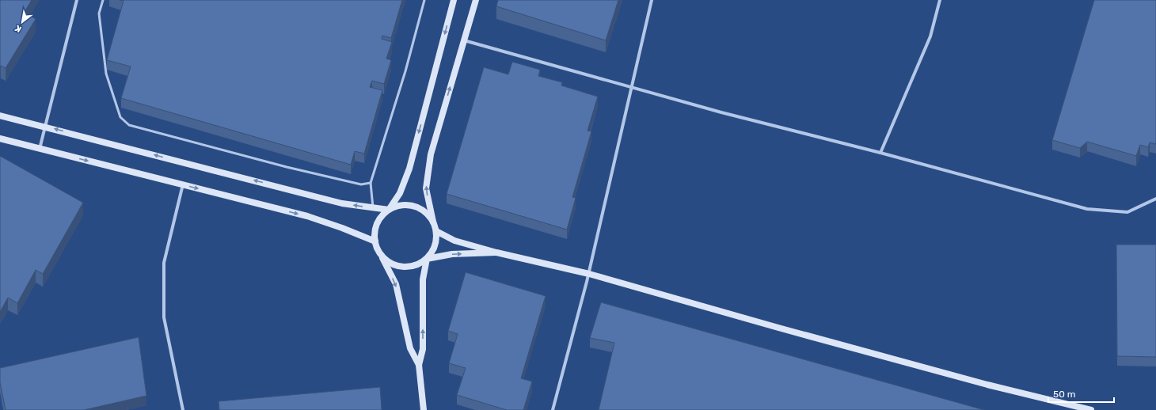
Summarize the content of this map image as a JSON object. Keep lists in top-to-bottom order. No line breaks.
{"scale_bar":"50 m","north":"bottom left"}
